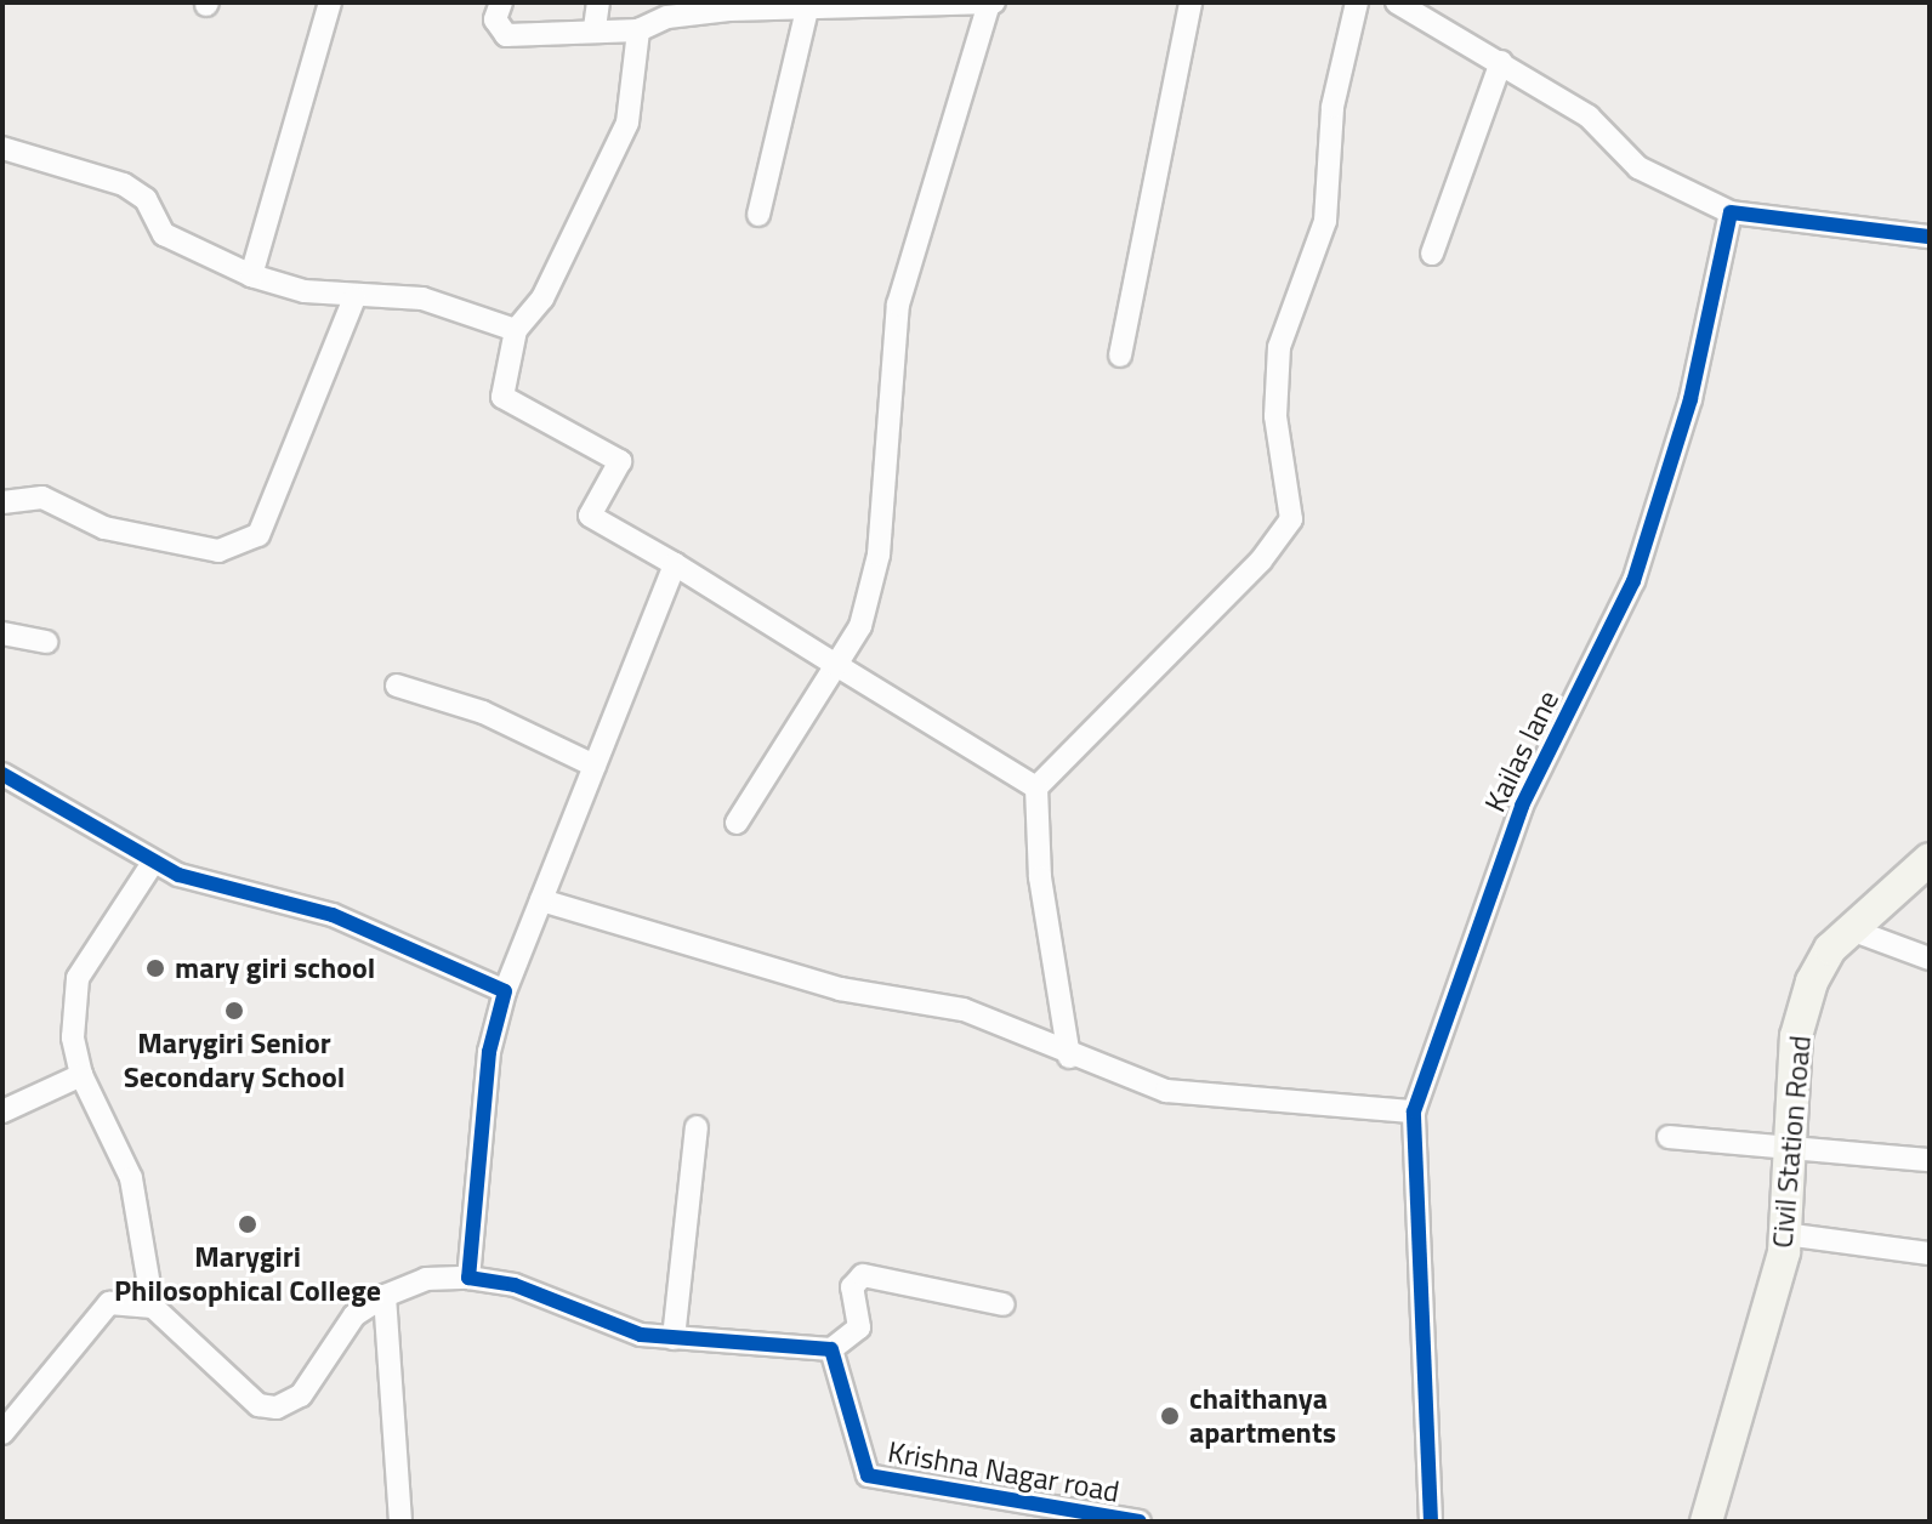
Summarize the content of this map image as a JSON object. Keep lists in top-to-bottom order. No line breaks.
{"streets":{"main road":["Civil Station Road"],"street":["Kailas lane","Krishna Nagar road"]},"places":["mary giri school","Marygiri Senior Secondary School","Marygiri Philosophical College","chaithanya apartments"]}
